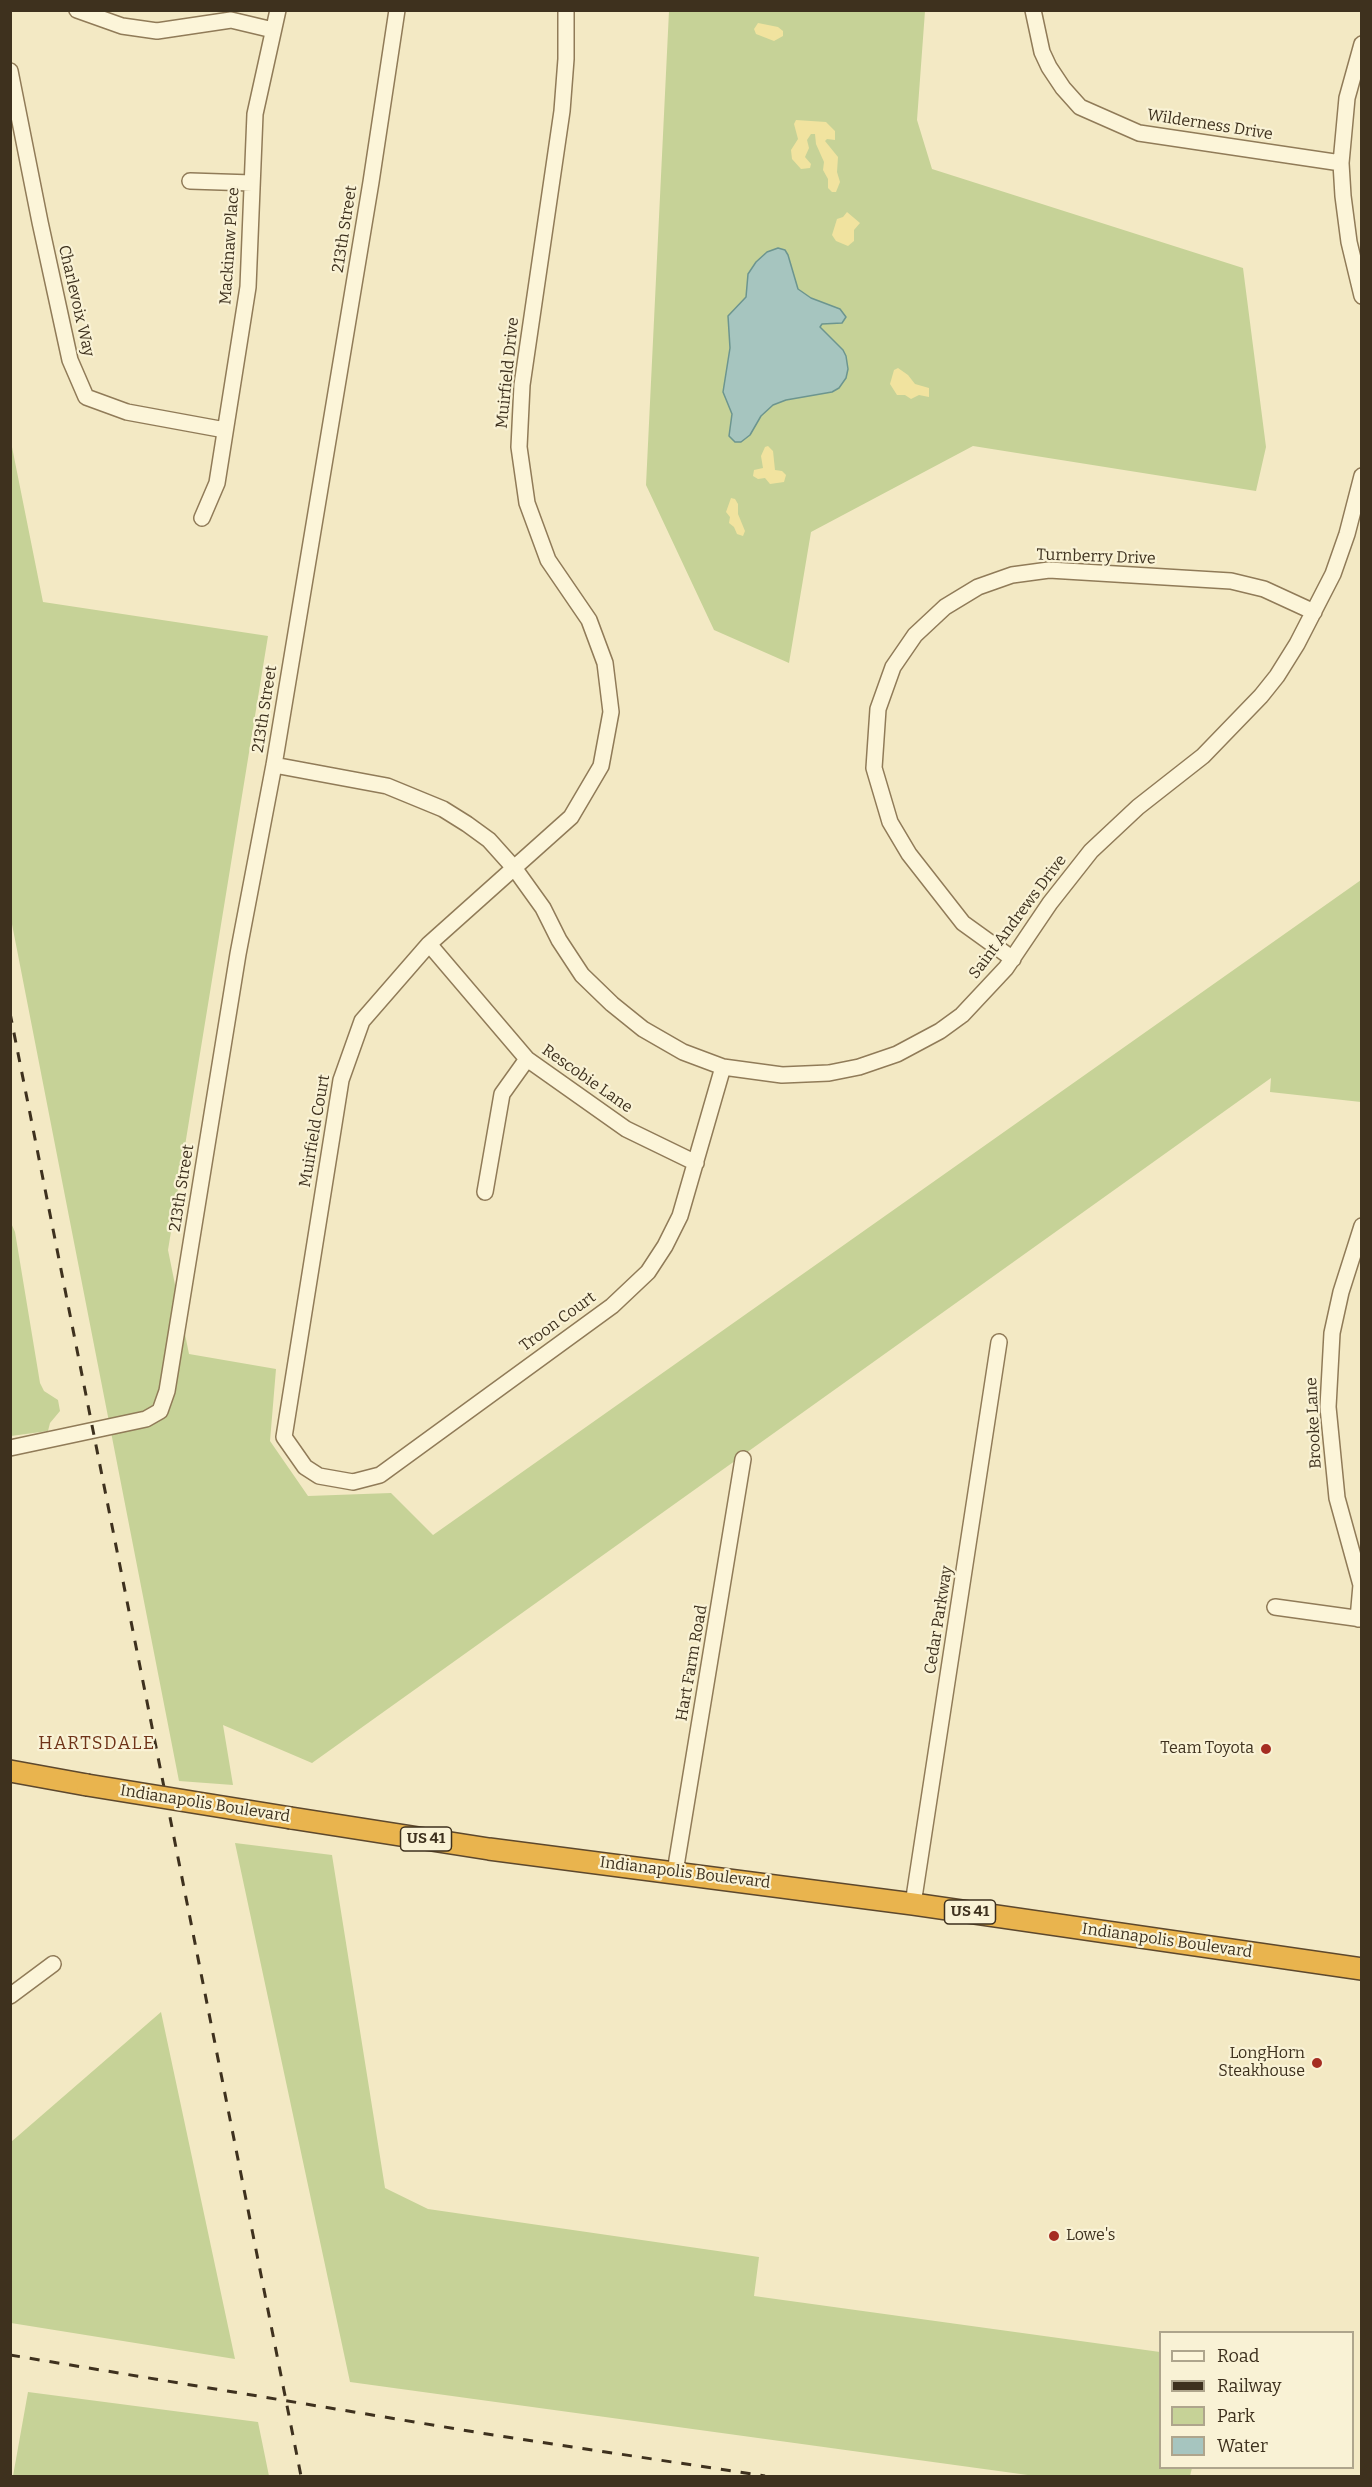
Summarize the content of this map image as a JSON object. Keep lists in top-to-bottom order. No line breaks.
{"streets":{"highway":["Indianapolis Boulevard","US 41"],"street":["Wilderness Drive","213th Street","Mackinaw Place","Charlevoix Way","Muirfield Drive","Turnberry Drive","Saint Andrews Drive","Rescobie Lane","Muirfield Court","Troon Court","Brooke Lane","Cedar Parkway","Hart Farm Road"]},"crossings":[["213th Street","Saint Andrews Drive"],["Mackinaw Place","Charlevoix Way"],["Muirfield Drive","Saint Andrews Drive"],["Muirfield Drive","Muirfield Court"],["Turnberry Drive","Saint Andrews Drive"],["Saint Andrews Drive","Muirfield Court"],["Saint Andrews Drive","Troon Court"],["Rescobie Lane","Muirfield Court"],["Rescobie Lane","Troon Court"],["Muirfield Court","Troon Court"],["Cedar Parkway","Indianapolis Boulevard"],["Hart Farm Road","Indianapolis Boulevard"]],"districts":["HARTSDALE"],"places":["Team Toyota","LongHorn Steakhouse","Lowe's"],"legend":["Road","Railway","Park","Water"]}
